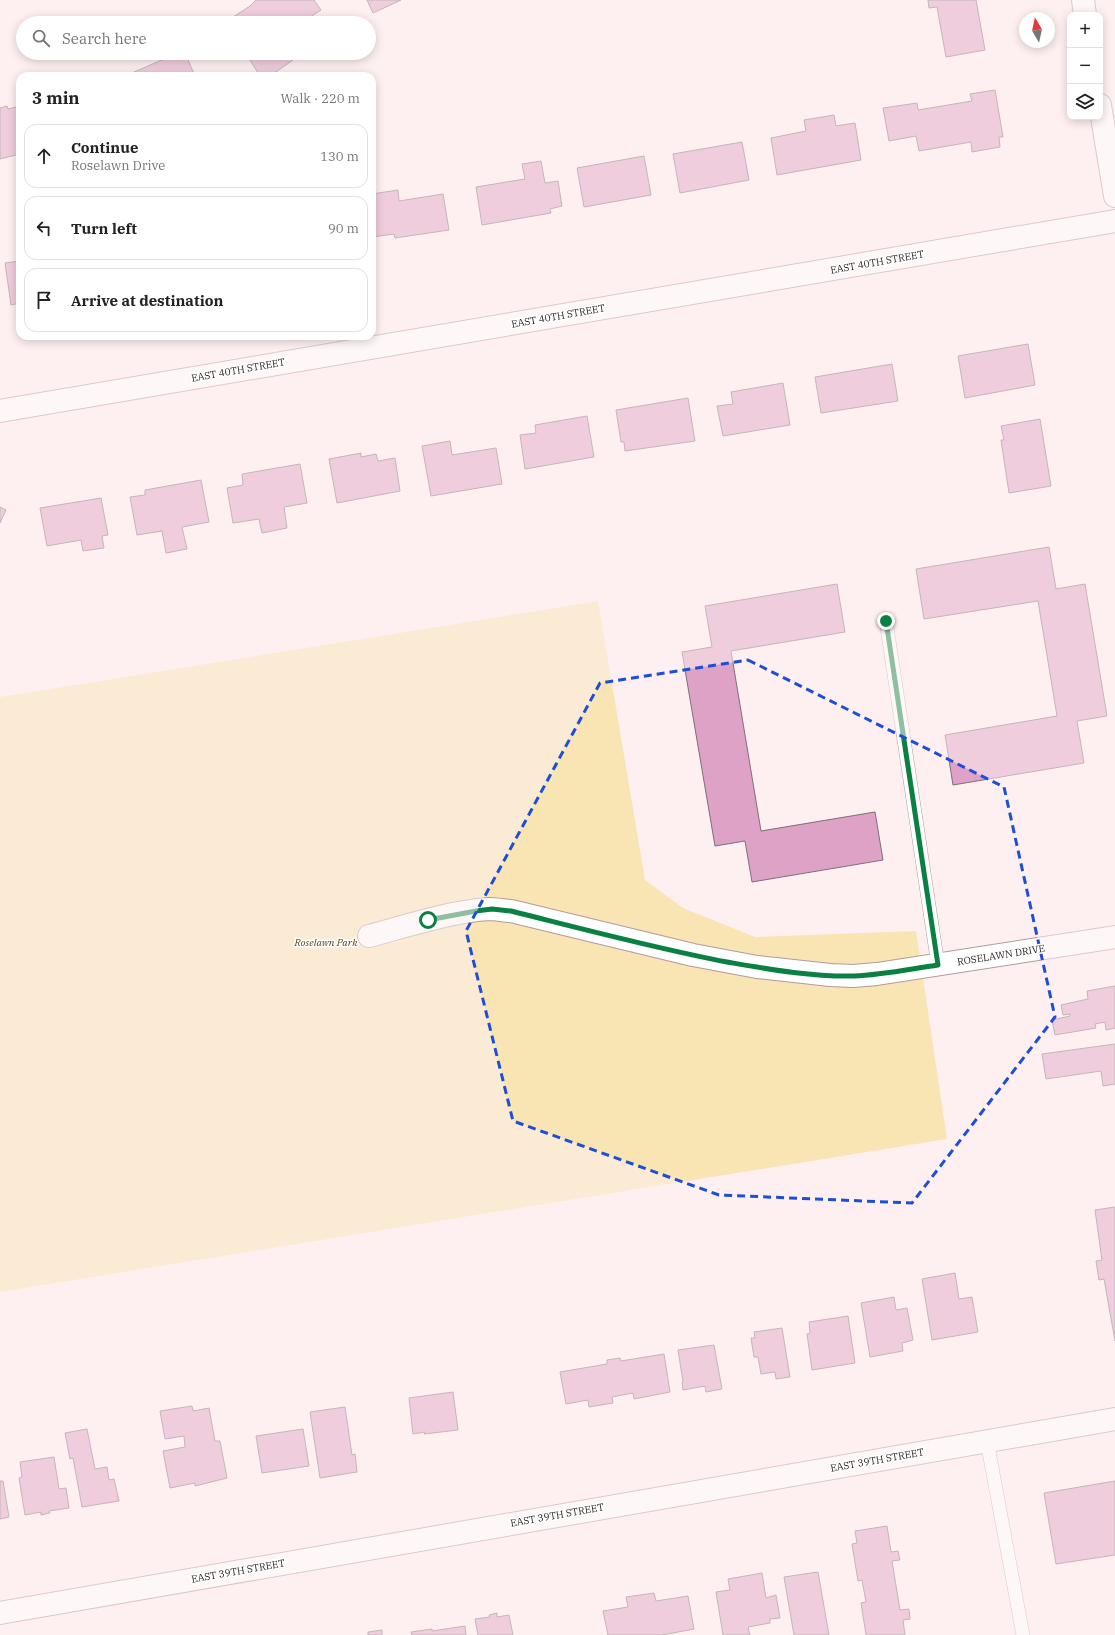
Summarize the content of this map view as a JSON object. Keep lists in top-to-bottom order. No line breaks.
{"streets":{"street":["EAST 40TH STREET","ROSELAWN DRIVE","EAST 39TH STREET"]},"parks":["Roselawn Park"],"north":"top","page":{"map_buttons":["+","−"],"search":"Search here","heading":["3 min","Walk · 220 m"],"list":[["Continue","Roselawn Drive","130 m"],["Turn left","90 m"],"Arrive at destination"]}}
